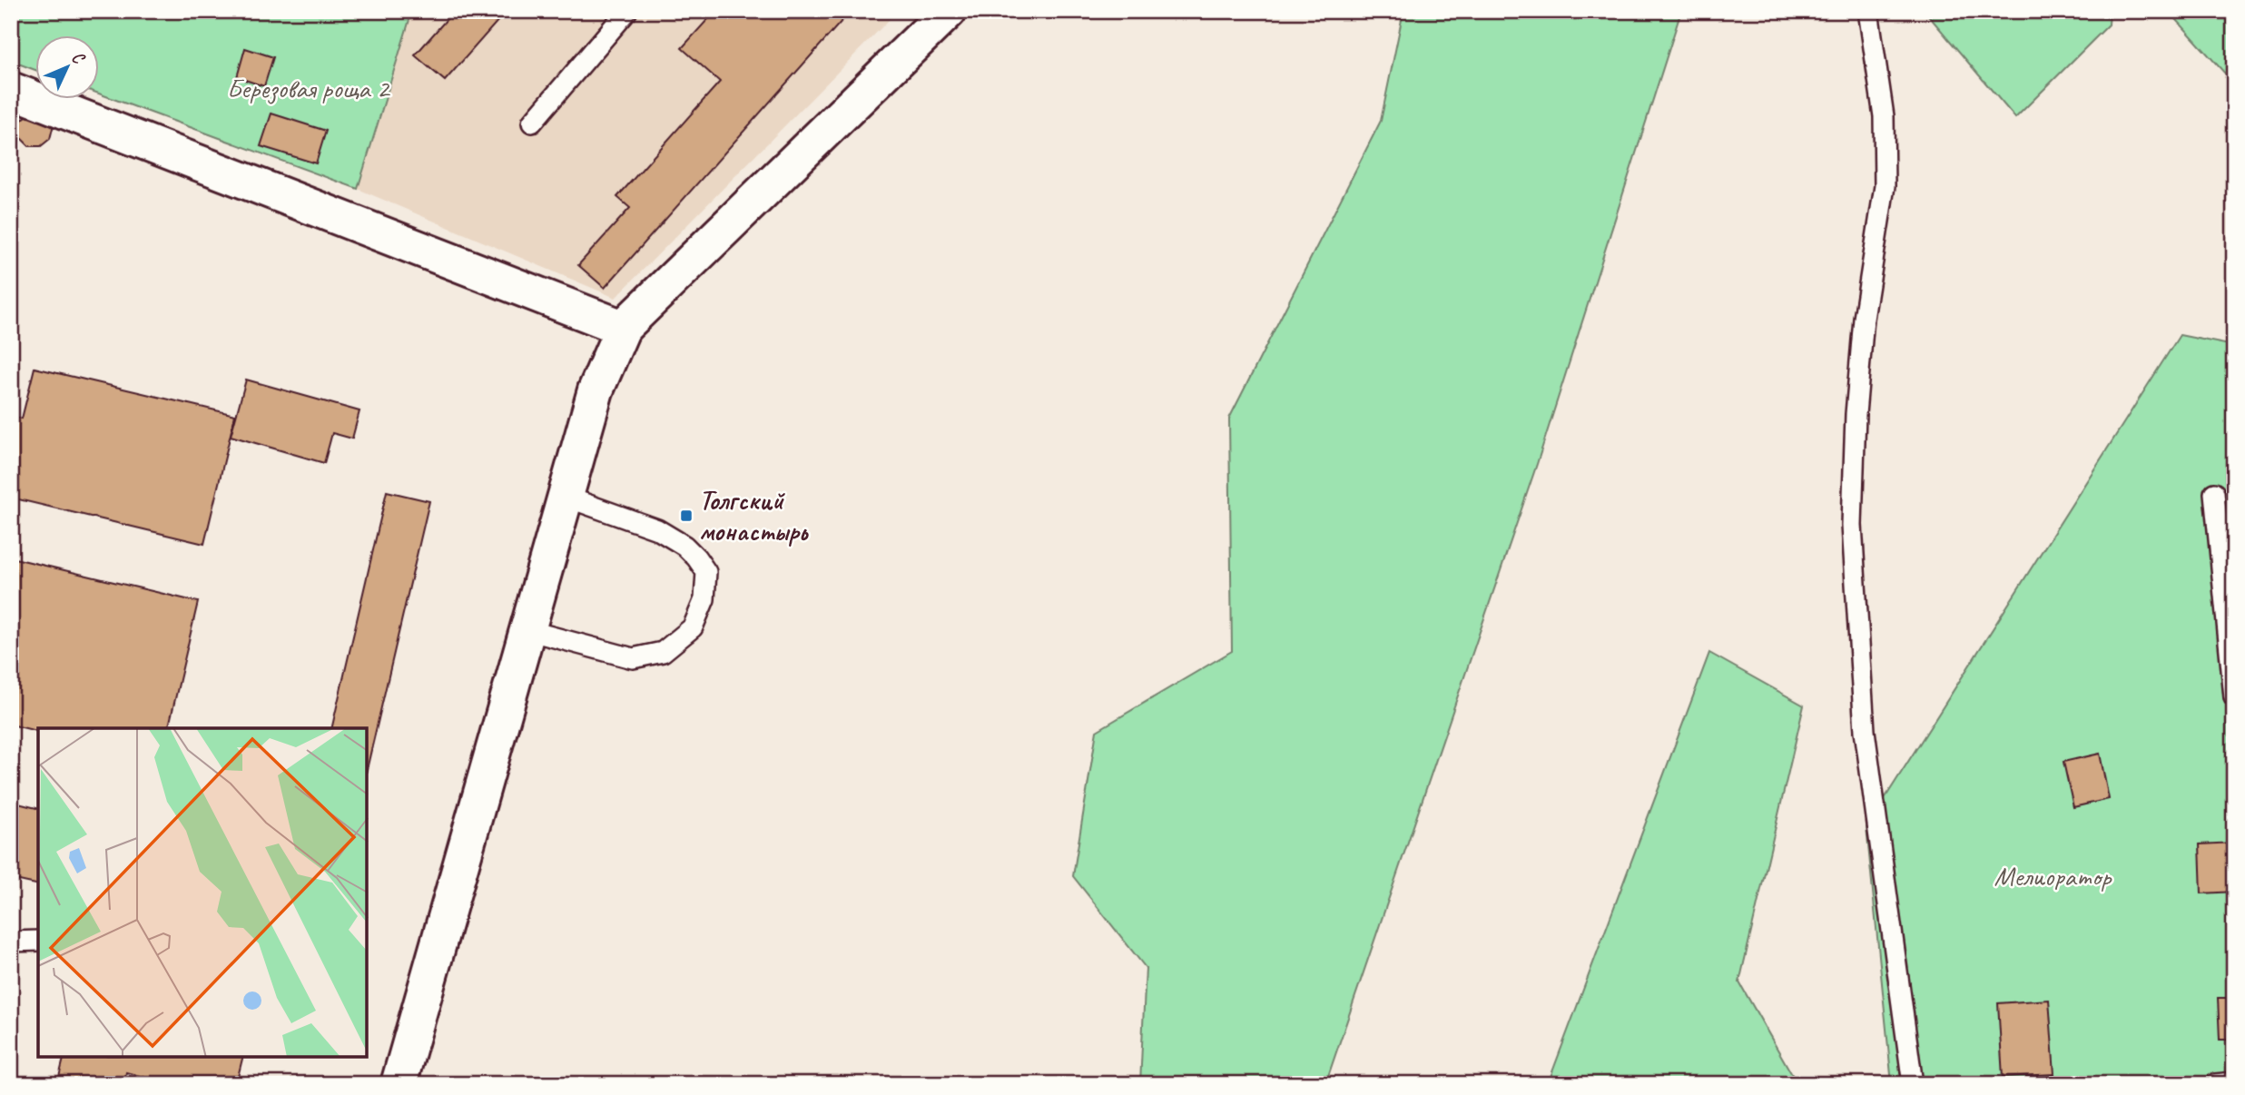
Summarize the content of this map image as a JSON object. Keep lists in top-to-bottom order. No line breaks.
{"parks":["Березовая роща 2","Мелиоратор"],"places":{"transit":["Толгский монастырь"]},"north":"top right"}
